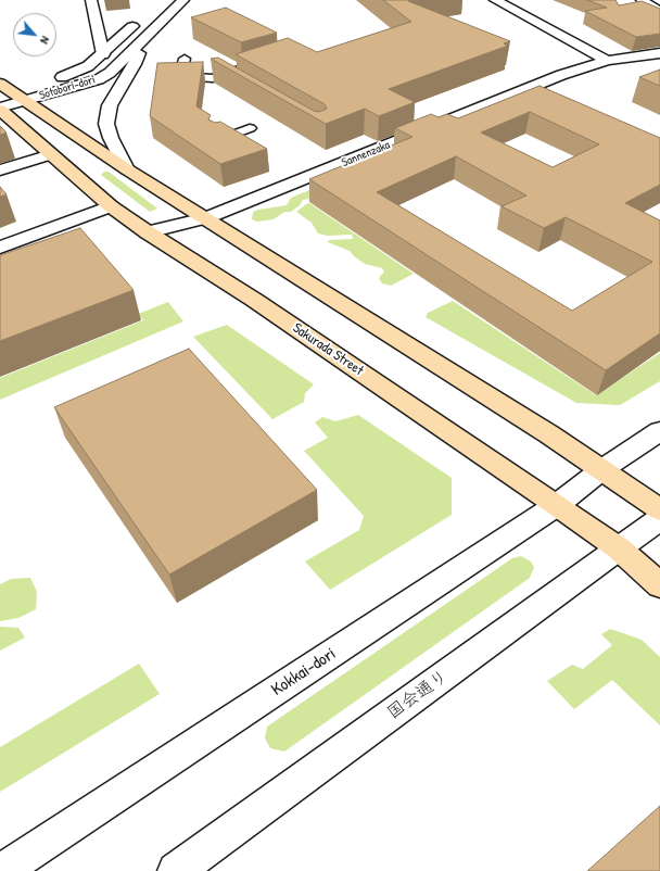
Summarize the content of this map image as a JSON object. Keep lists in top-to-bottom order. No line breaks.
{"streets":{"highway":["Sakurada Street"],"street":["Sotobori-dori","Sannenzaka","Kokkai-dori","国会通り"]},"crossings":[["Sotobori-dori","Sakurada Street"],["Sannenzaka","Sakurada Street"],["Sakurada Street","Kokkai-dori"],["Sakurada Street","国会通り"]],"north":"bottom right"}
